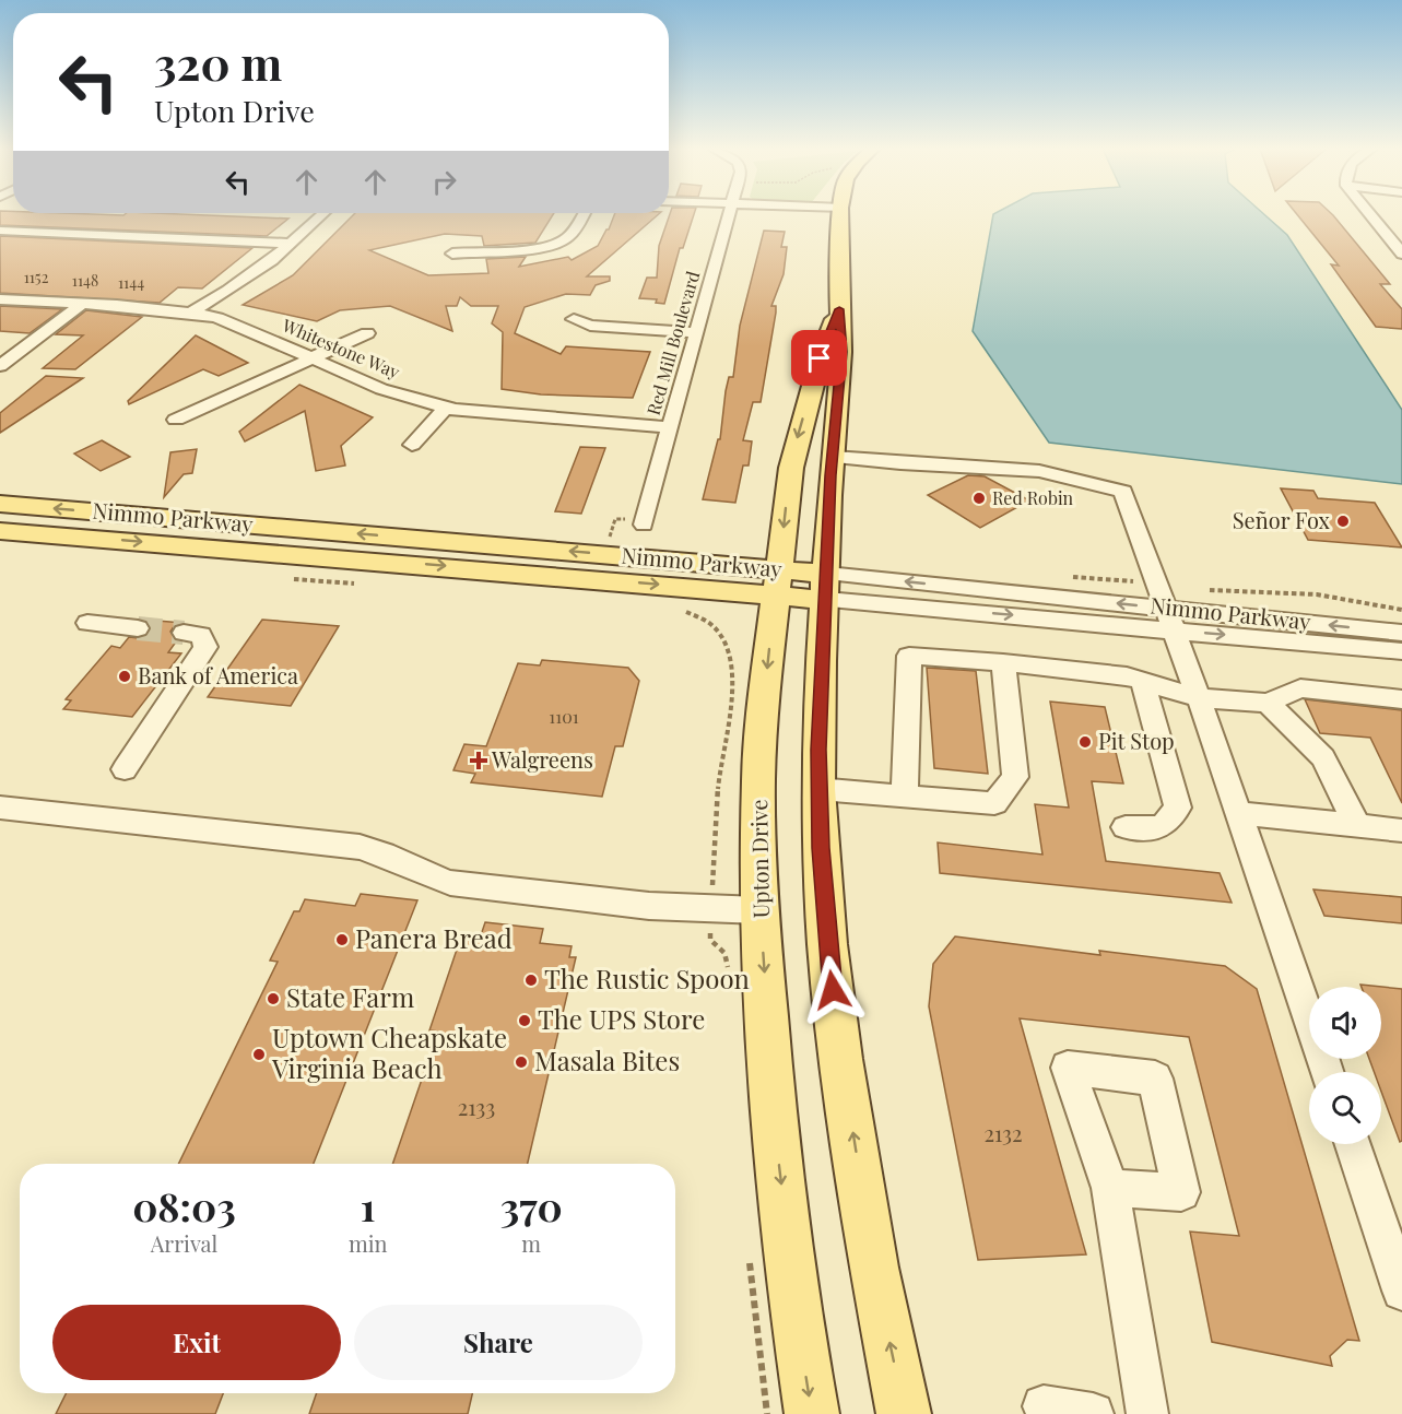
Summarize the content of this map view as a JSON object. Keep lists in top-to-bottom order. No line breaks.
{"streets":{"main road":["Nimmo Parkway","Upton Drive"],"street":["Red Mill Boulevard","Whitestone Way"]},"crossings":[["Red Mill Boulevard","Whitestone Way"],["Nimmo Parkway","Upton Drive"]],"places":{"other":["Red Robin","Señor Fox","Bank of America","Pit Stop","Panera Bread","The Rustic Spoon","State Farm","The UPS Store","Uptown Cheapskate Virginia Beach","Masala Bites"],"health":["Walgreens"]},"house_numbers":["1152","1148","1144","1101","2133","2132"],"page":{"turn":["320 m","Upton Drive"],"eta":["08:03","Arrival","1","min","370","m"],"buttons":["Exit","Share"]}}
